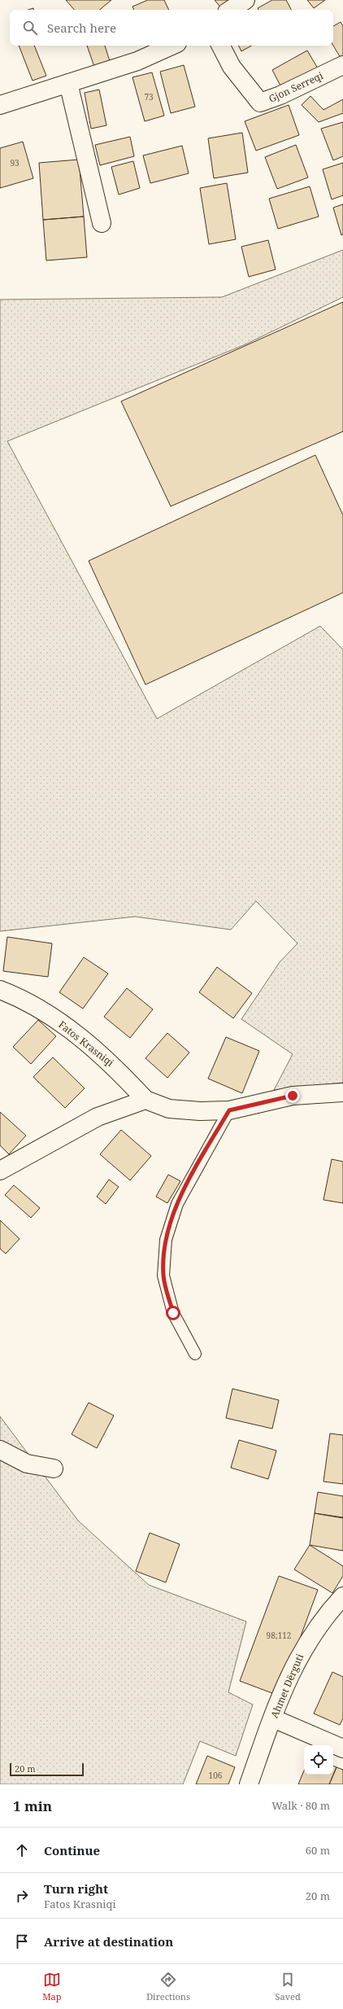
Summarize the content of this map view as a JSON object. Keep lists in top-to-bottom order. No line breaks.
{"streets":{"street":["Gjon Serreqi","Fatos Krasniqi","Ahmet Dërguti"]},"house_numbers":["73","93","98;112","106"],"scale_bar":"20 m","page":{"search":"Search here","scale":"20 m","heading":["1 min","Walk · 80 m"],"list":[["Continue","60 m"],["Turn right","Fatos Krasniqi","20 m"],"Arrive at destination"],"nav":["Map","Directions","Saved"]}}
